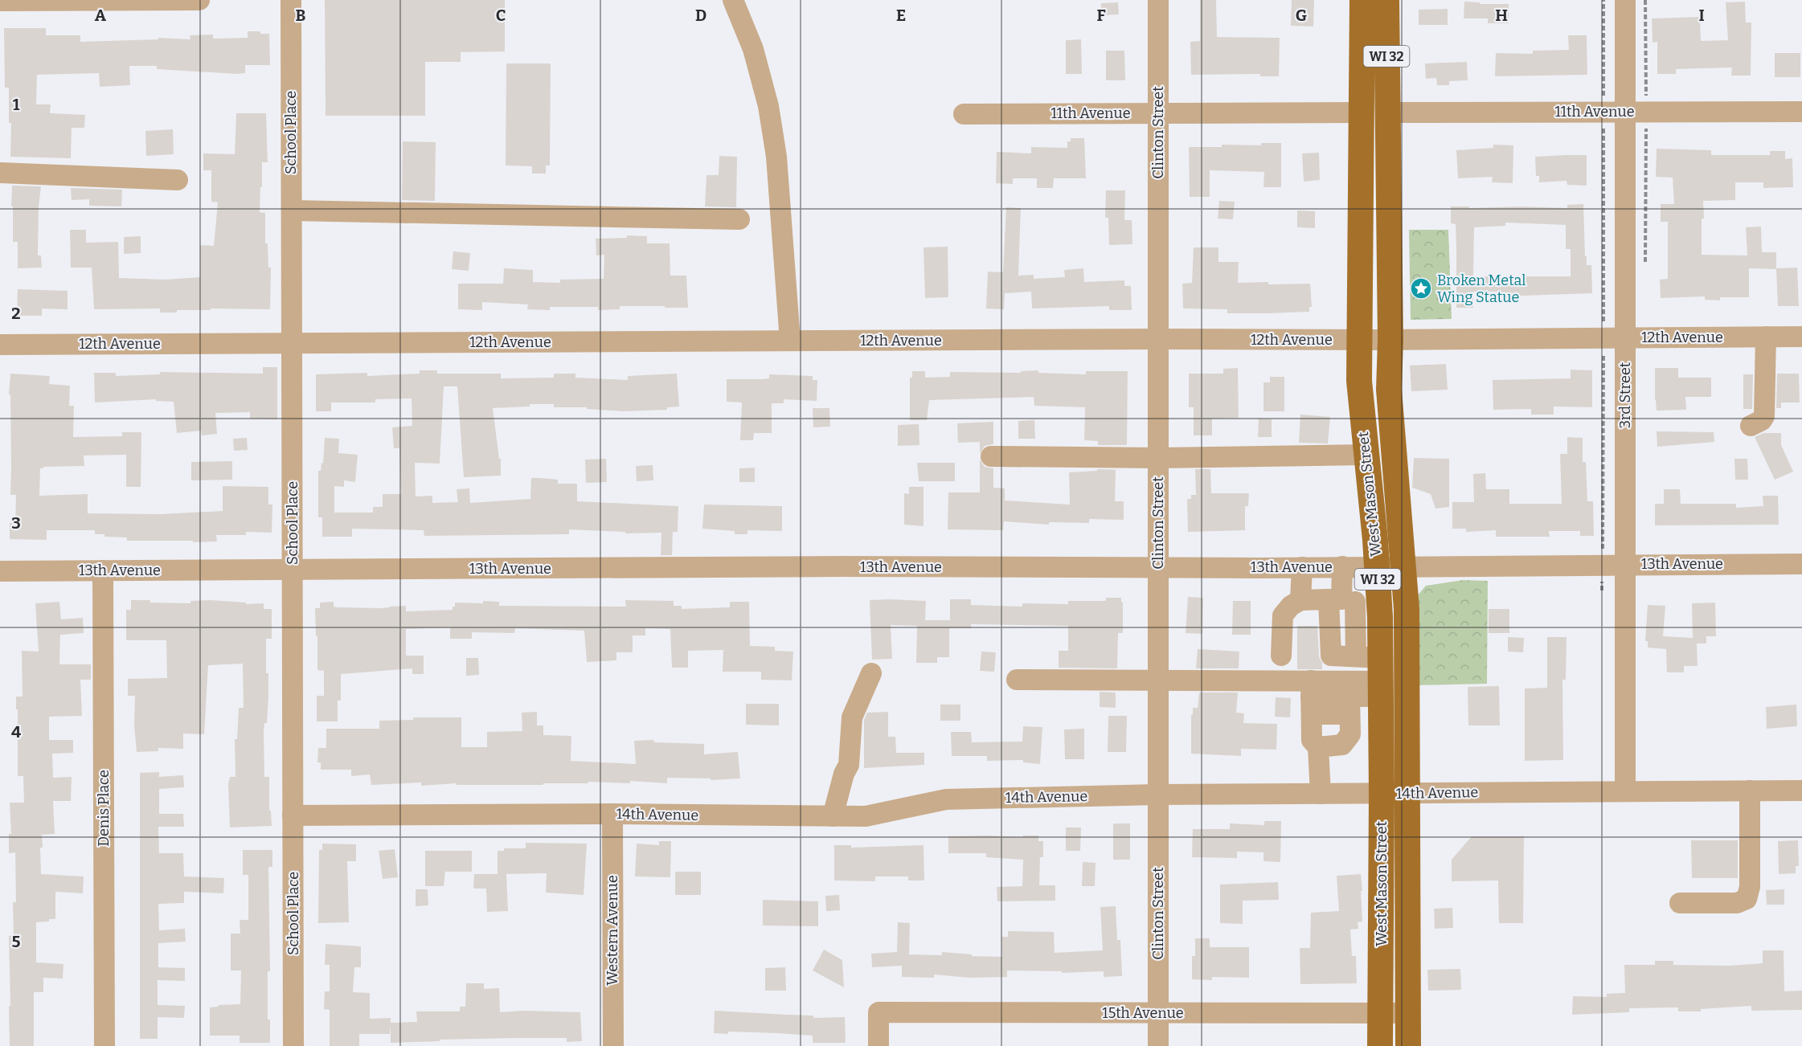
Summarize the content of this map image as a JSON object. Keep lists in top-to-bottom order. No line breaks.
{"streets":{"main road":["WI 32","West Mason Street"],"street":["11th Avenue","School Place","Clinton Street","12th Avenue","3rd Street","13th Avenue","14th Avenue","Denis Place","Western Avenue","15th Avenue"]},"crossings":[["11th Avenue","Clinton Street"],["11th Avenue","3rd Street"],["11th Avenue","West Mason Street"],["School Place","12th Avenue"],["School Place","13th Avenue"],["School Place","14th Avenue"],["Clinton Street","12th Avenue"],["Clinton Street","13th Avenue"],["Clinton Street","14th Avenue"],["Clinton Street","15th Avenue"],["12th Avenue","3rd Street"],["12th Avenue","West Mason Street"],["3rd Street","13th Avenue"],["3rd Street","14th Avenue"],["West Mason Street","13th Avenue"],["West Mason Street","14th Avenue"],["West Mason Street","15th Avenue"],["13th Avenue","Denis Place"],["14th Avenue","Western Avenue"]],"places":{"place":["Broken Metal Wing Statue"]},"grid":{"columns":["A","B","C","D","E","F","G","H","I"],"rows":["1","2","3","4","5"]}}
